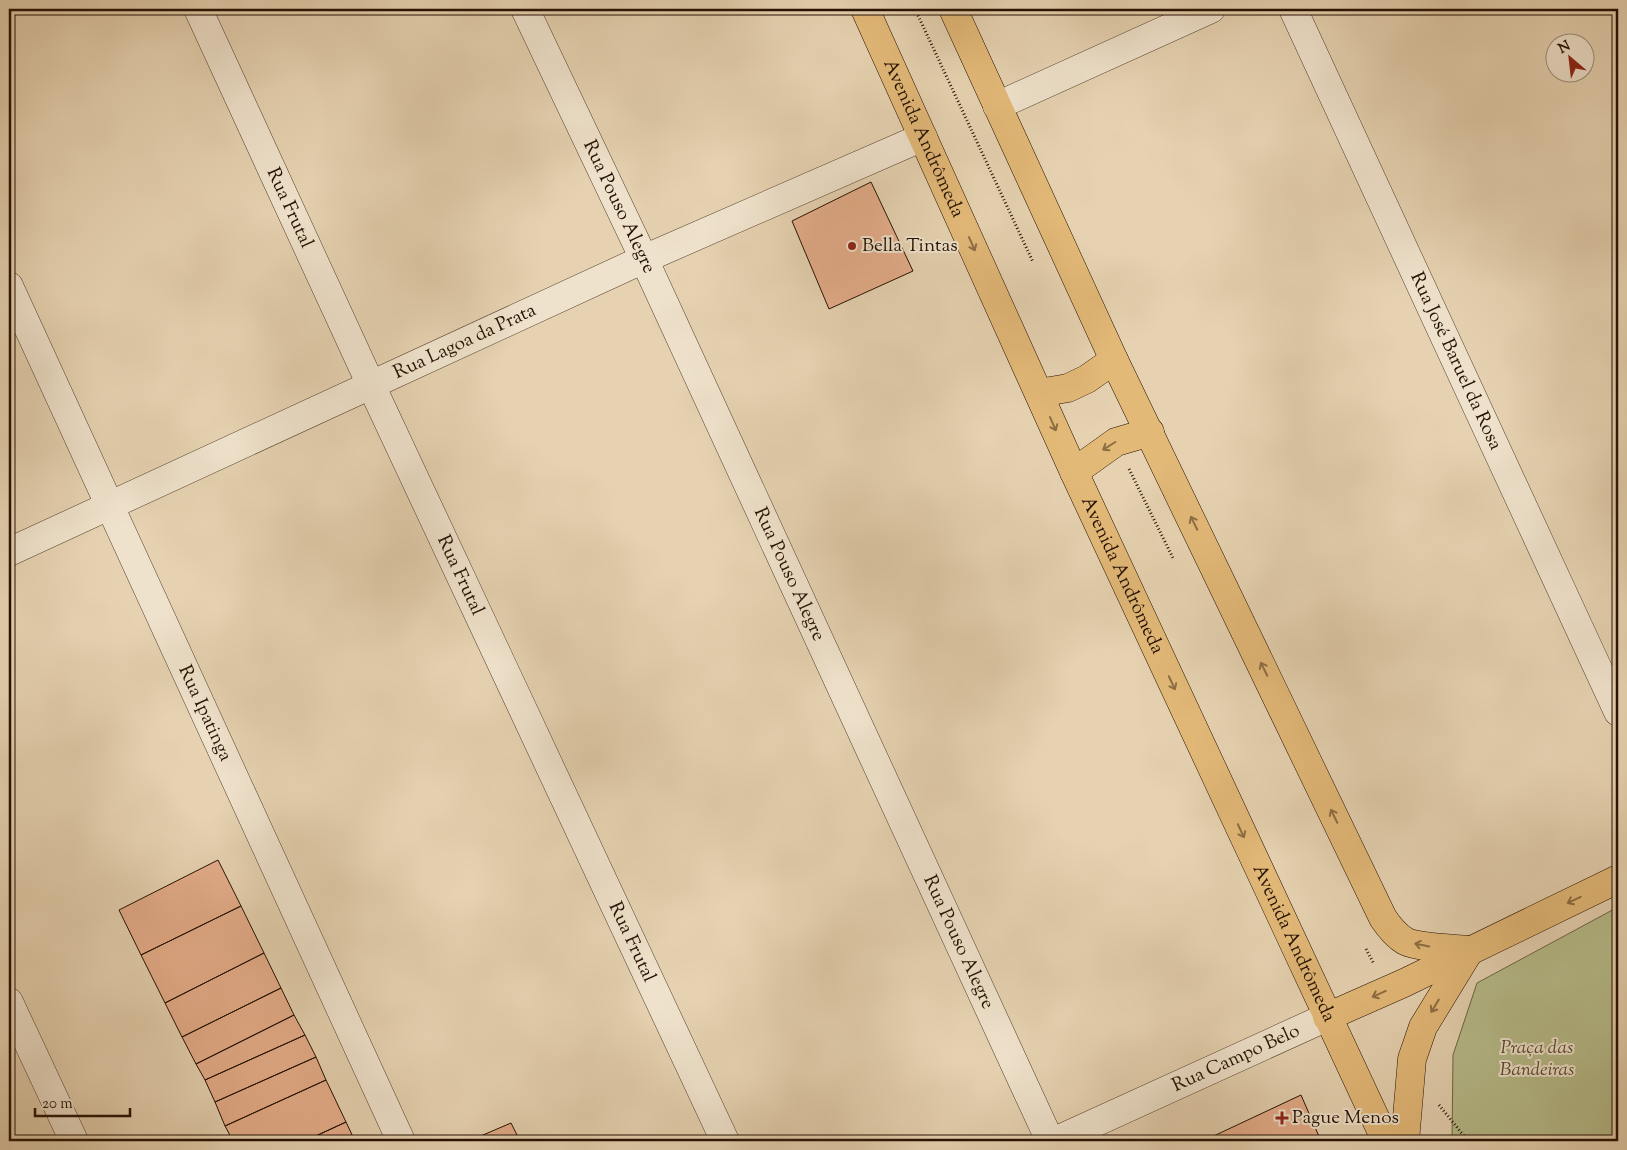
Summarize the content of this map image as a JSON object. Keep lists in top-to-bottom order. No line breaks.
{"streets":{"main road":["Avenida Andrômeda","Rua Campo Belo"],"street":["Rua Pouso Alegre","Rua Frutal","Rua Lagoa da Prata","Rua José Baruel da Rosa","Rua Ipatinga"]},"crossings":[["Avenida Andrômeda","Rua Lagoa da Prata"],["Avenida Andrômeda","Rua Campo Belo"],["Rua Pouso Alegre","Rua Lagoa da Prata"],["Rua Frutal","Rua Lagoa da Prata"],["Rua Lagoa da Prata","Rua Ipatinga"]],"one_way":["Rua Campo Belo"],"parks":["Praça das Bandeiras"],"places":{"other":["Bella Tintas"],"health":["Pague Menos"]},"scale_bar":"20 m","north":"top left"}
